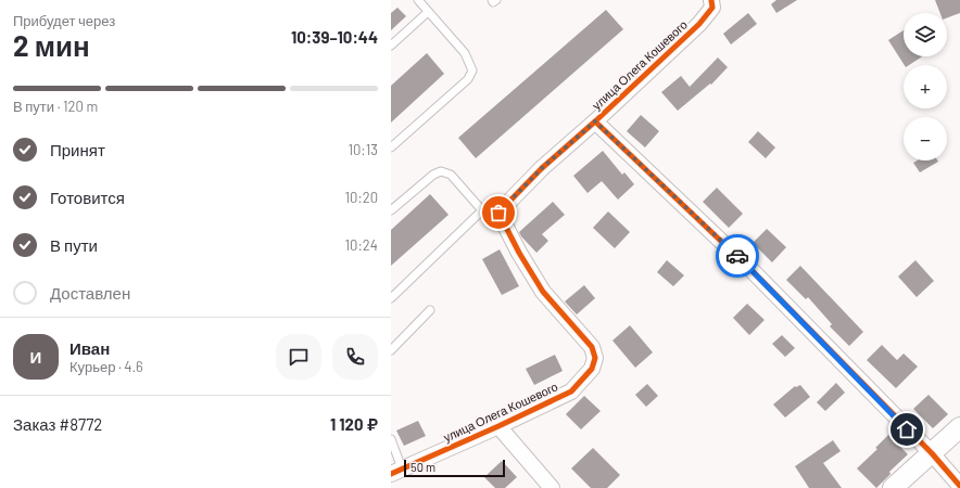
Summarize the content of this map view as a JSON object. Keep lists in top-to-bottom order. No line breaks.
{"streets":{"street":["улица Олега Кошевого"]},"scale_bar":"50 m","page":{"heading":["2 мин","Прибудет через","10:39–10:44"],"panel":["Иван","Курьер · 4.6","Заказ #8772","1 120 ₽"],"map_buttons":["+","−"],"bar":"В пути · 120 m","list":[["Принят","10:13"],["Готовится","10:20"],["В пути","10:24"],"Доставлен"],"round":"И","scale":"50 m"}}
